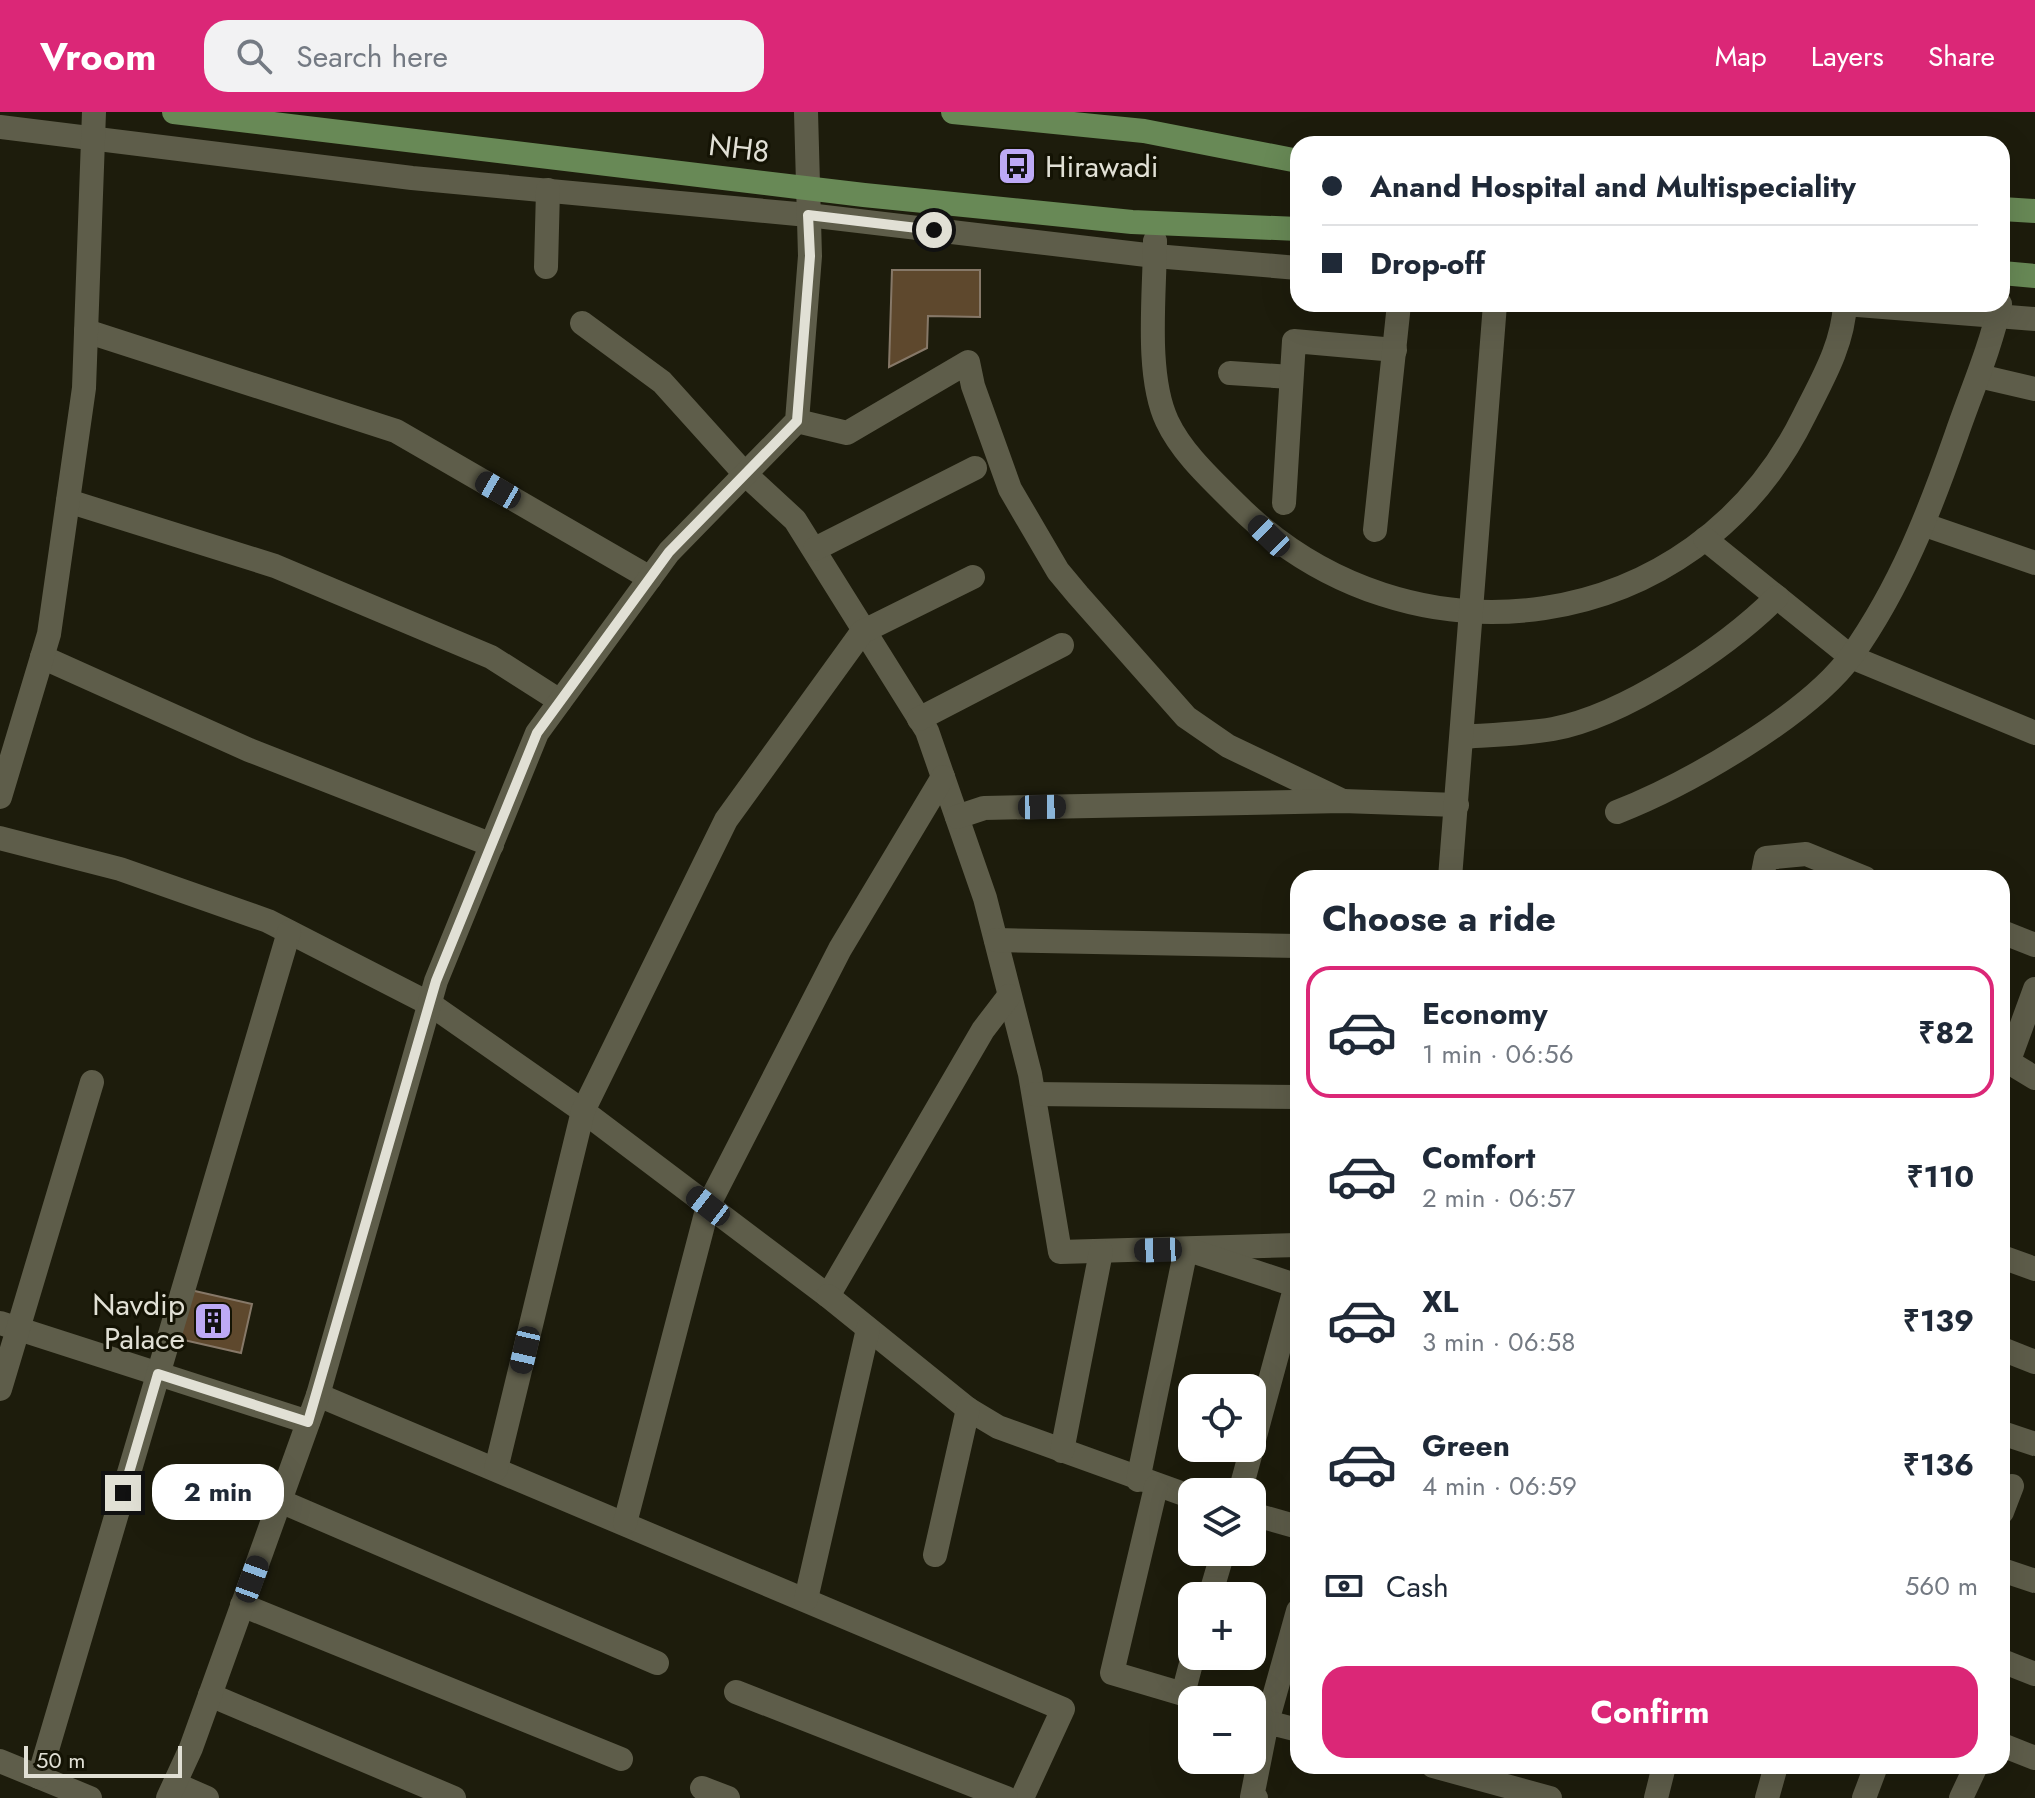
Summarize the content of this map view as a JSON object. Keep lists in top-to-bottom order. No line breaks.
{"streets":{"main road":["NH8"]},"places":{"bus stop":["Hirawadi"],"building":["Navdip Palace"]},"scale_bar":"50 m","page":{"header":"Vroom","search":"Search here","nav":["Map","Layers","Share"],"banner":["Anand Hospital and Multispeciality","Drop-off"],"heading":"Choose a ride","list":[{"name":"Economy","note":"1 min · 06:56","value":"₹82"},{"name":"Comfort","note":"2 min · 06:57","value":"₹110"},{"name":"XL","note":"3 min · 06:58","value":"₹139"},{"name":"Green","note":"4 min · 06:59","value":"₹136"}],"map_buttons":["+","−"],"bubble":"2 min","pay":["Cash","560 m"],"buttons":"Confirm","scale":"50 m"}}
